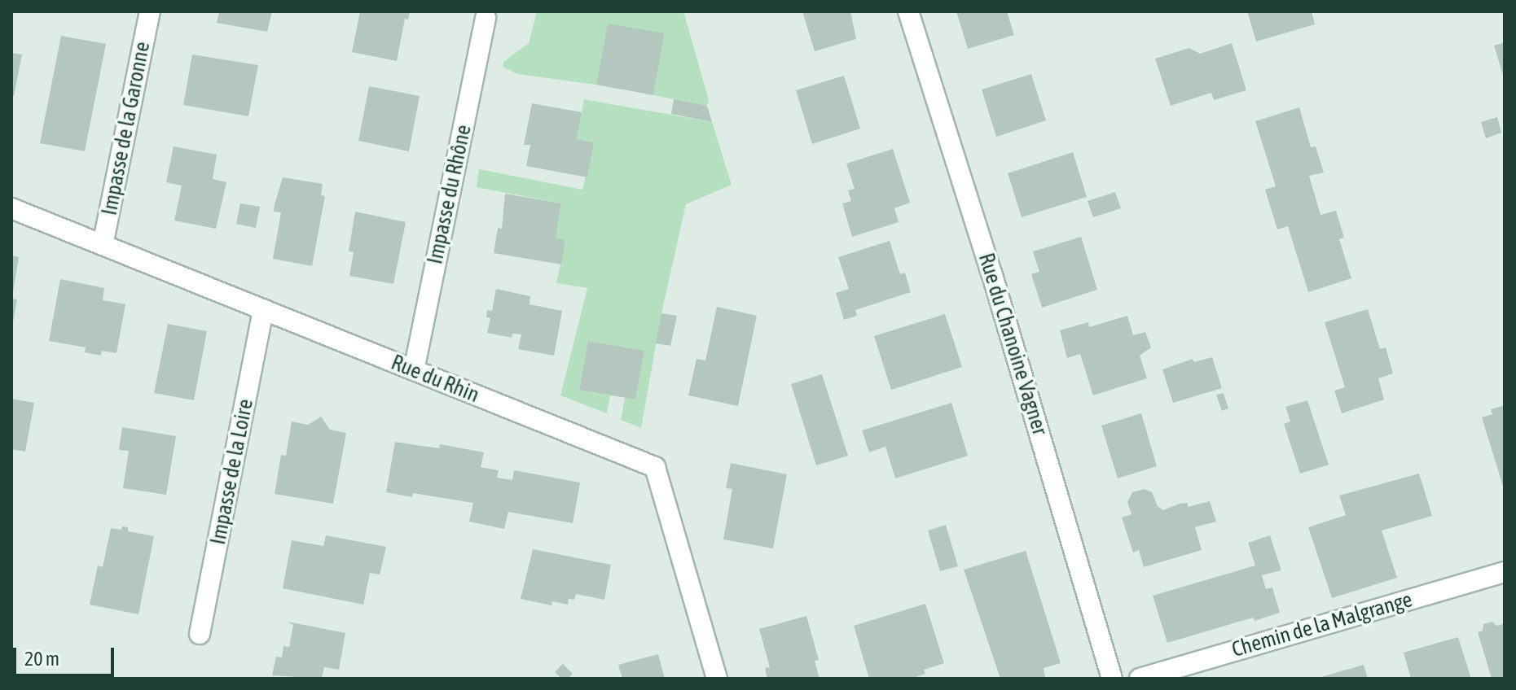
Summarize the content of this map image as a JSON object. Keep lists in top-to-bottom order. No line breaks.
{"streets":{"street":["Impasse de la Garonne","Impasse du Rhône","Rue du Chanoine Vagner","Rue du Rhin","Impasse de la Loire","Chemin de la Malgrange"]},"crossings":[["Impasse de la Garonne","Rue du Rhin"],["Impasse du Rhône","Rue du Rhin"],["Rue du Rhin","Impasse de la Loire"]],"scale_bar":"20 m"}
